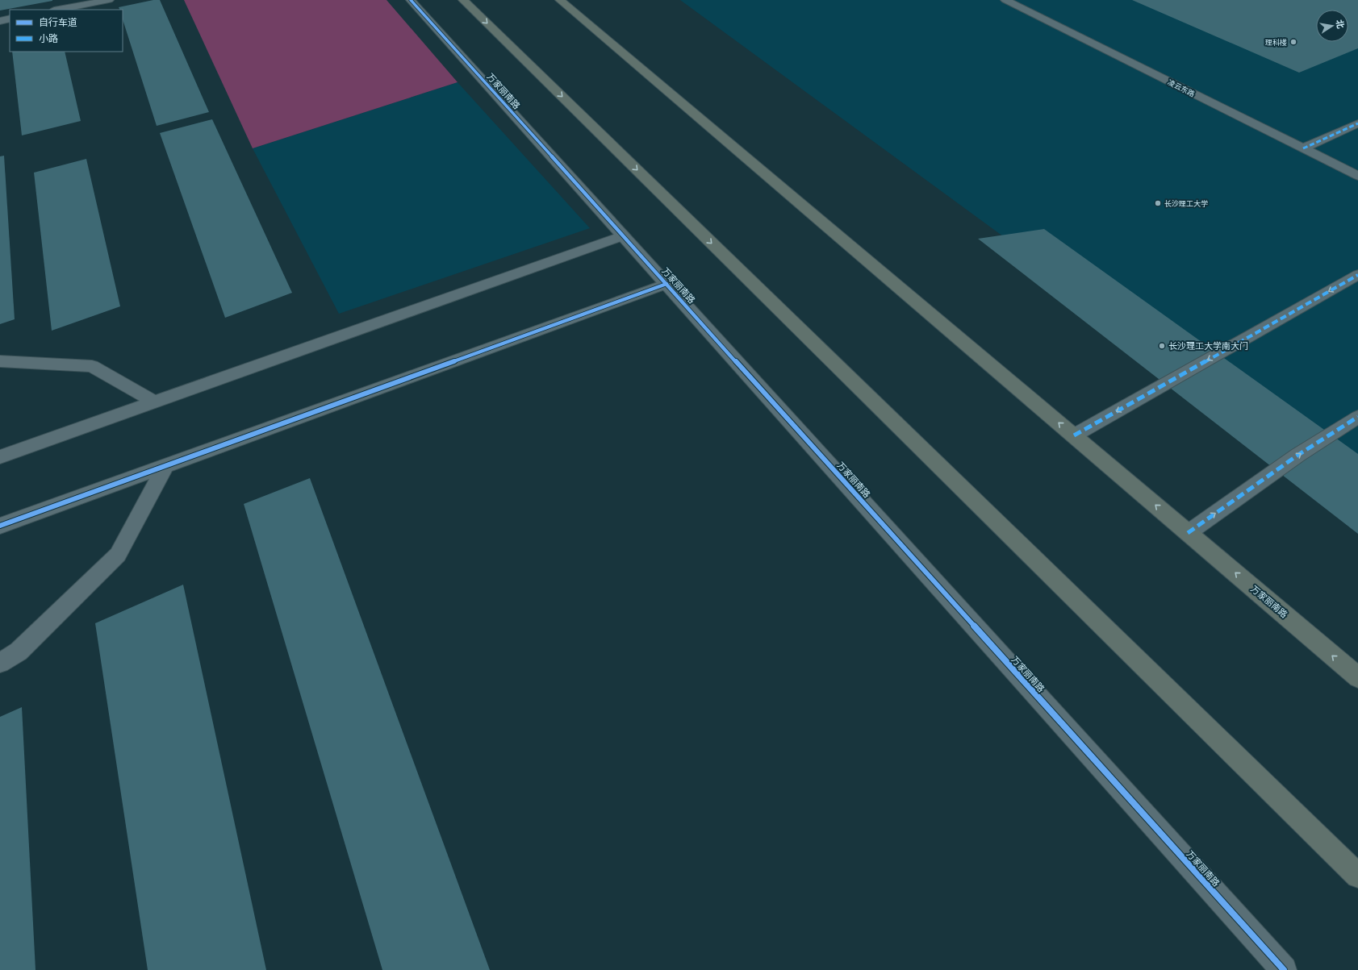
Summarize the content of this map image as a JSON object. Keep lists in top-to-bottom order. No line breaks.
{"streets":{"main road":["万家丽南路"],"street":["凌云东路"]},"places":["理科楼","长沙理工大学","长沙理工大学南大门"],"legend":["自行车道","小路"],"north":"right"}
